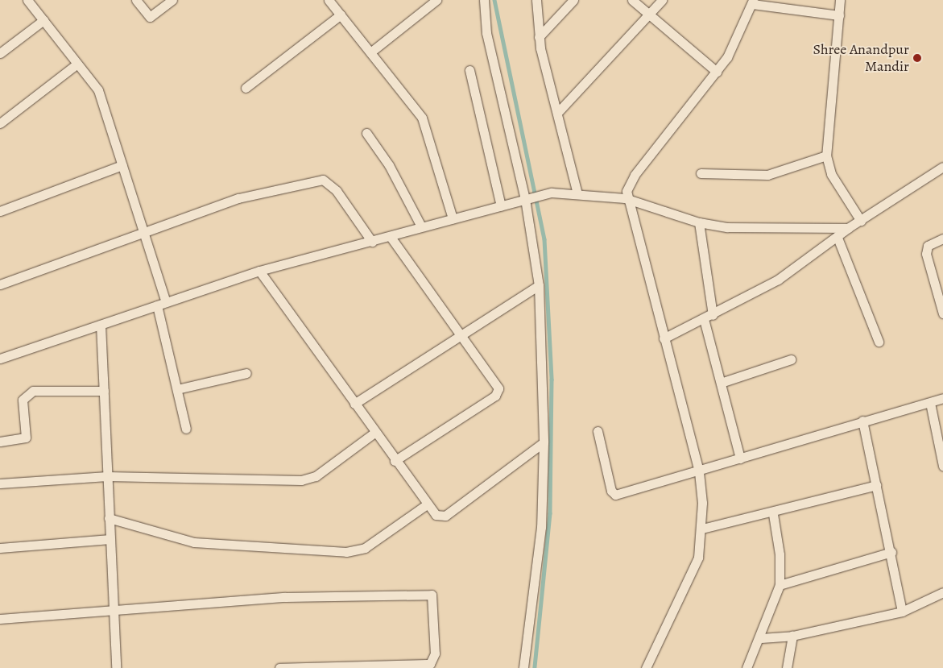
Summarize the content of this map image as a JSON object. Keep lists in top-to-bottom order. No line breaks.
{"places":["Shree Anandpur Mandir"]}
